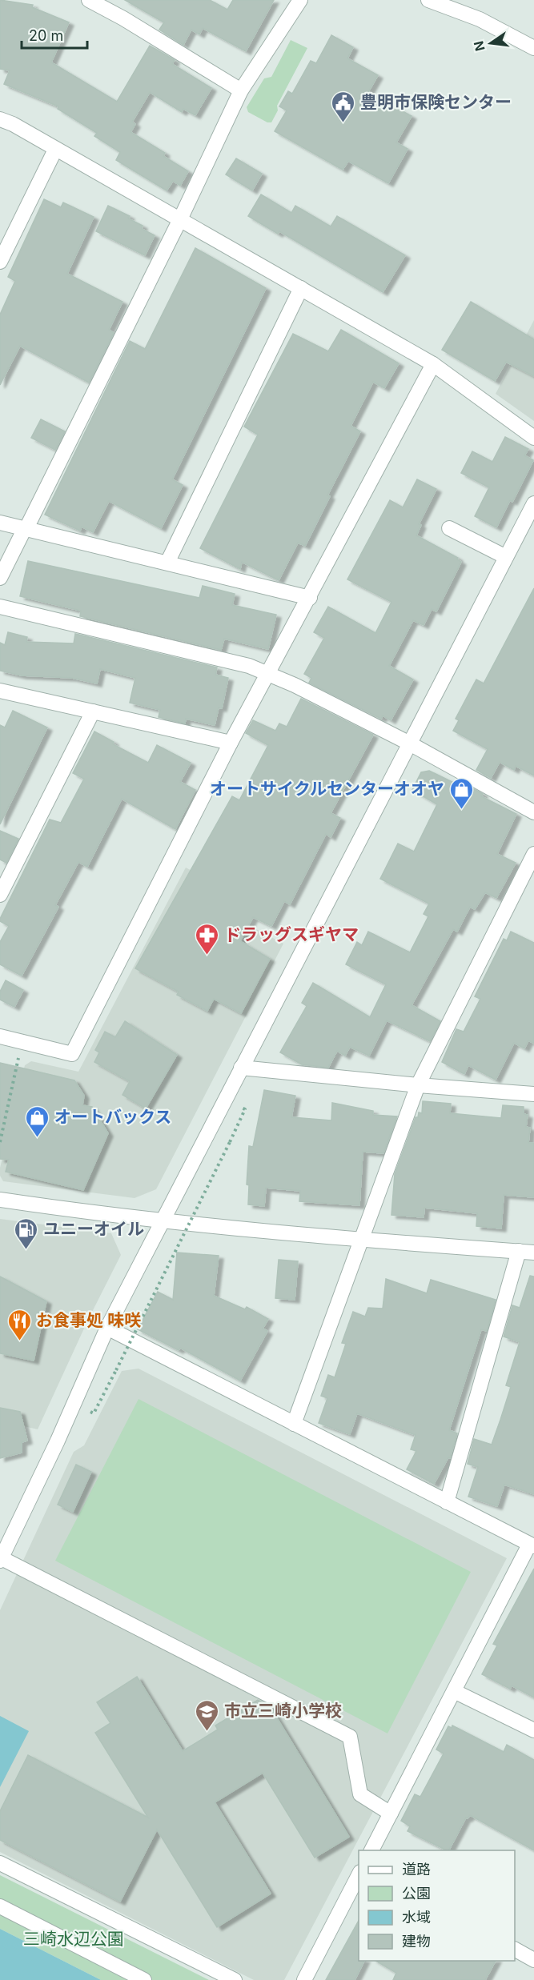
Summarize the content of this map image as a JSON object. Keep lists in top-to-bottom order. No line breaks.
{"parks":["三崎水辺公園"],"places":{"public building":["豊明市保険センター"],"shop":["オートサイクルセンターオオヤ","オートバックス"],"pharmacy":["ドラッグスギヤマ"],"fuel station":["ユニーオイル"],"restaurant":["お食事処 味咲"],"school or university":["市立三崎小学校"]},"legend":["道路","公園","水域","建物"],"scale_bar":"20 m","north":"left"}
